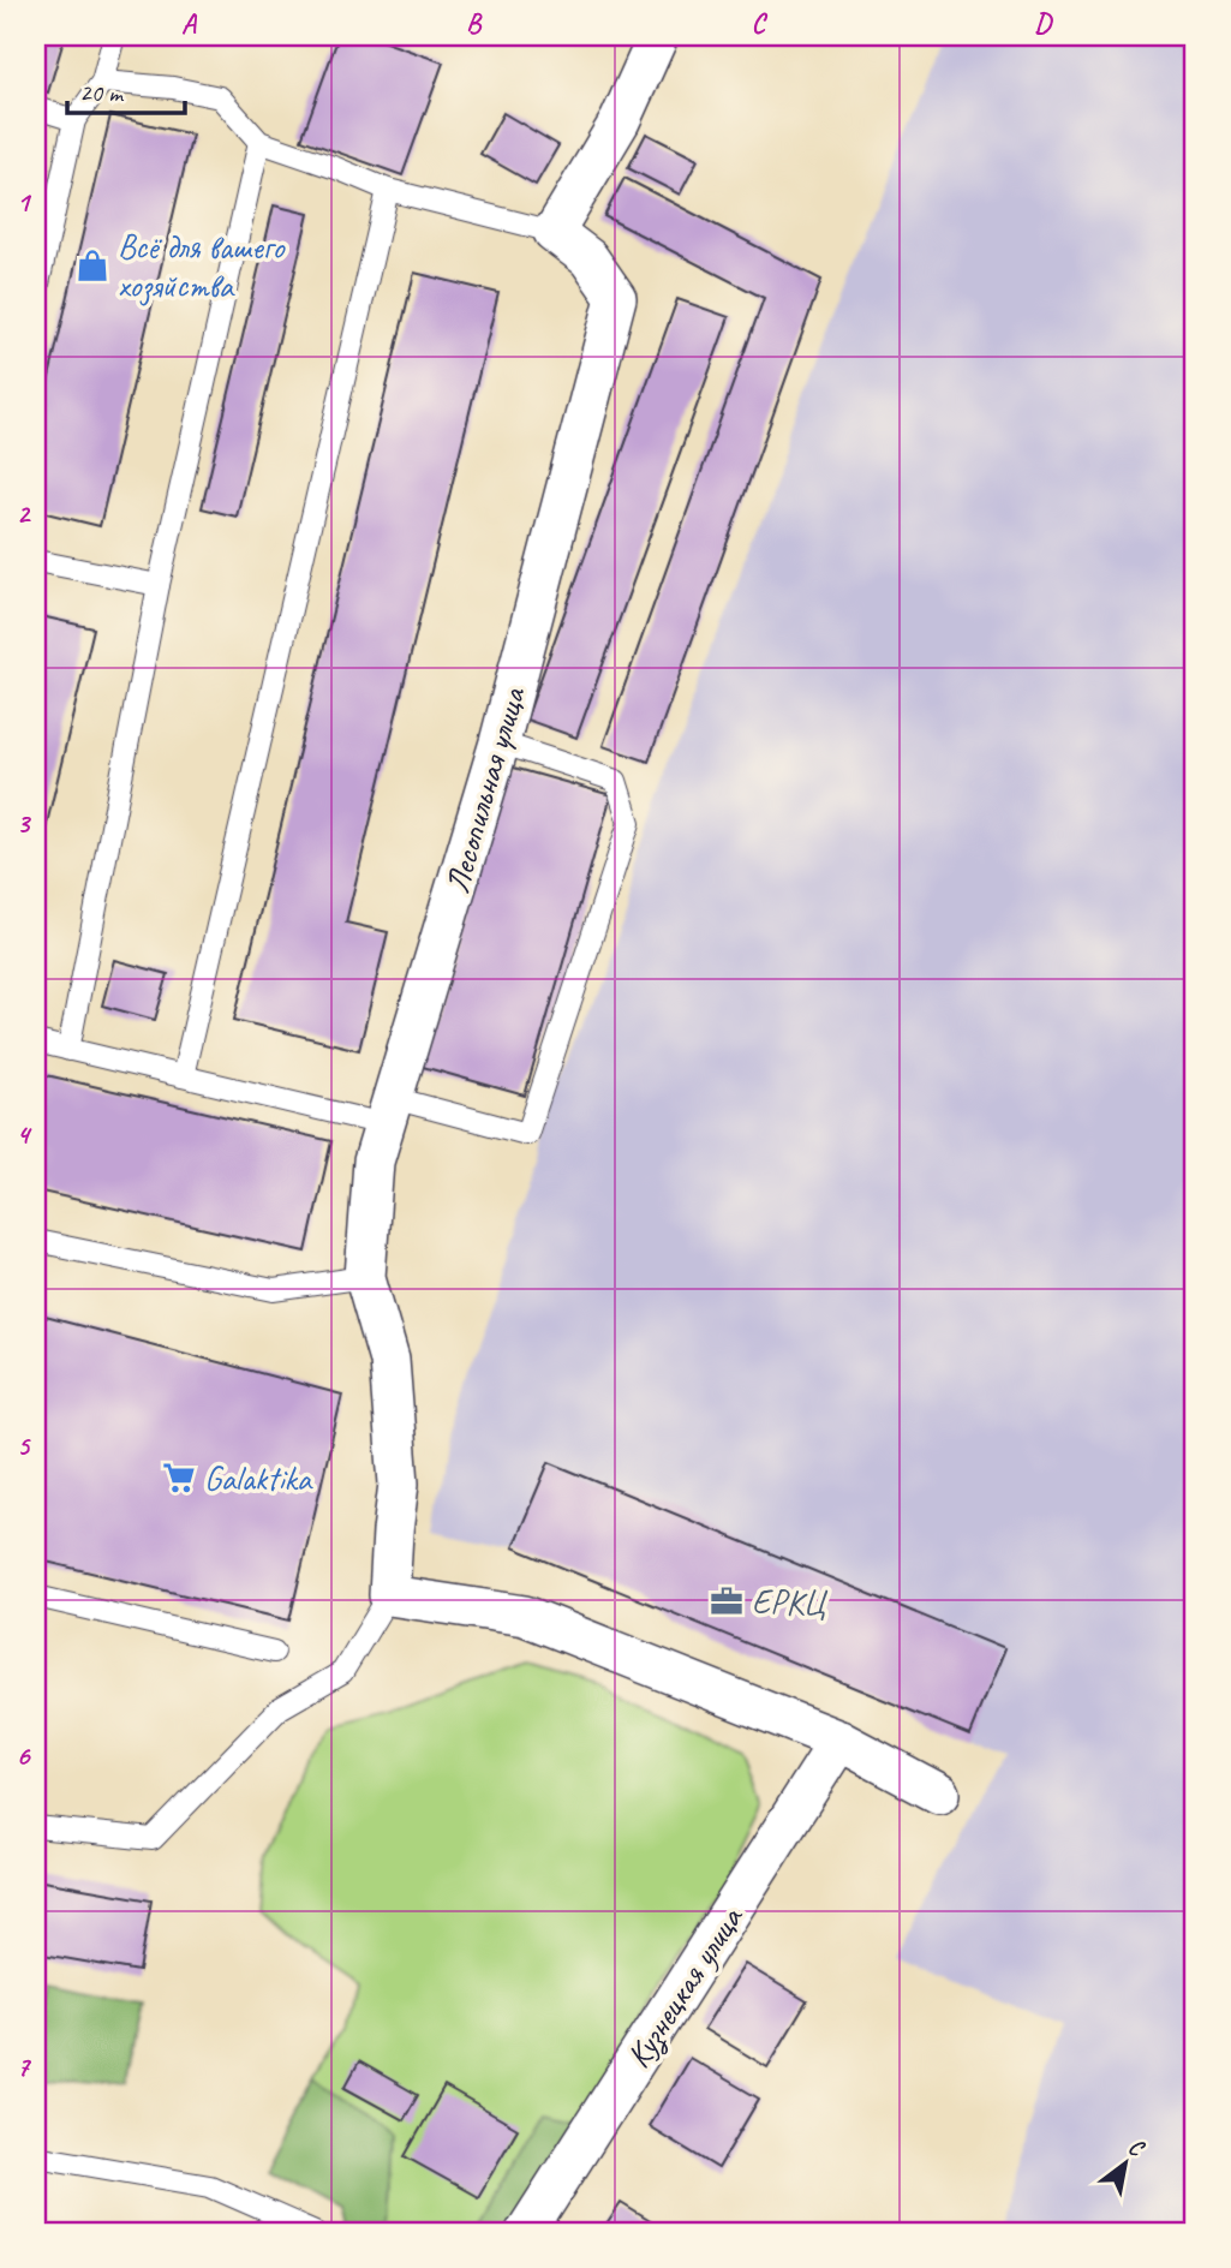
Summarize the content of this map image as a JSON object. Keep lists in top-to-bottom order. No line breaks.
{"streets":{"street":["Лесопильная улица","Кузнецкая улица"]},"places":{"shop":["Всё для вашего хозяйства"],"supermarket":["Galaktika"],"office":["ЕРКЦ"]},"scale_bar":"20 m","north":"top right","grid":{"columns":["A","B","C","D"],"rows":["1","2","3","4","5","6","7"]}}
